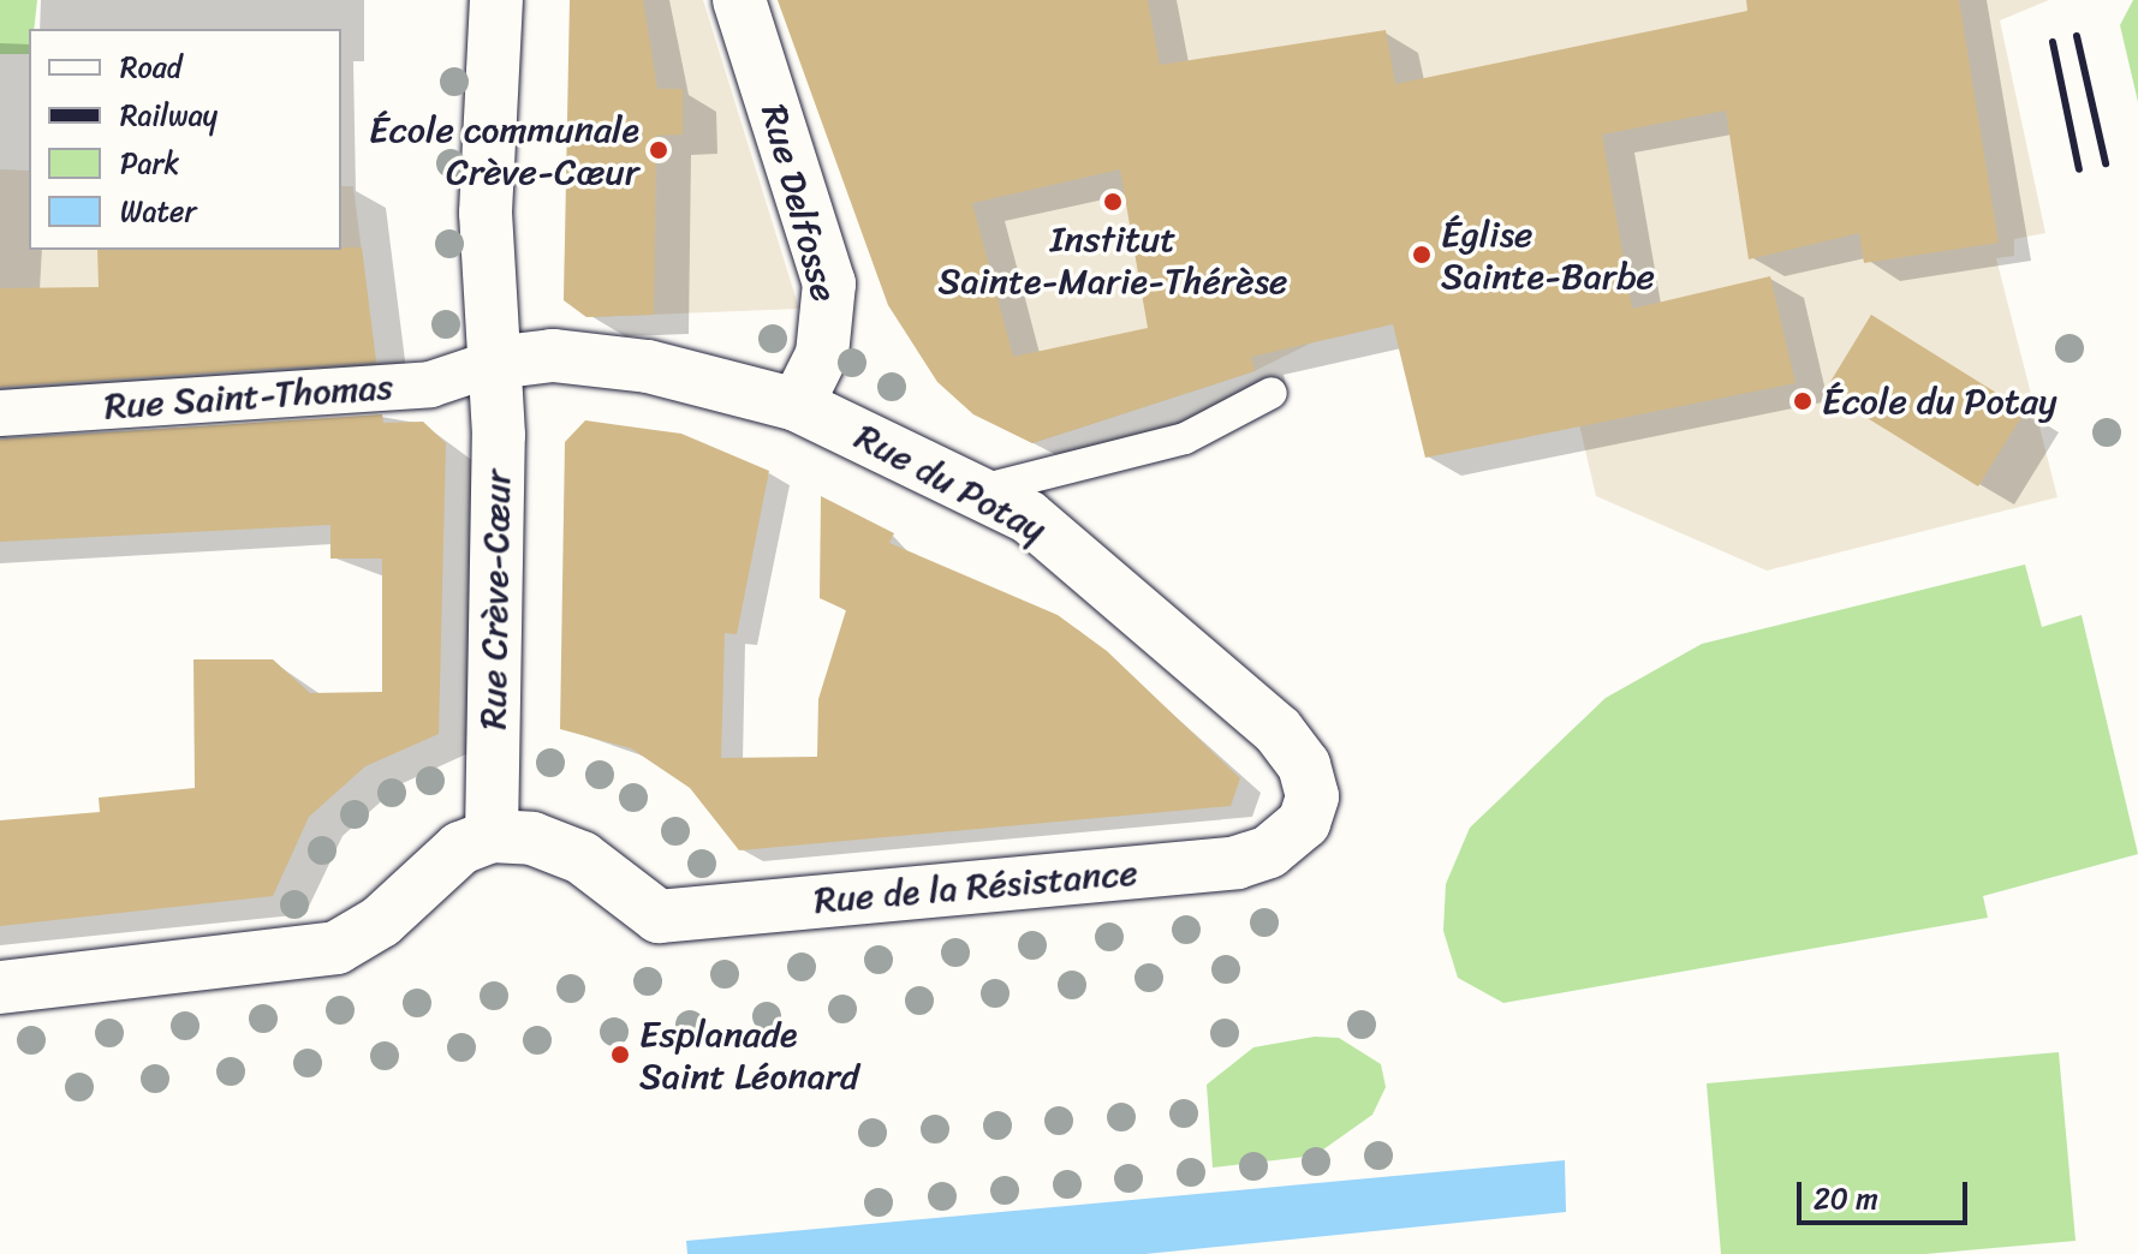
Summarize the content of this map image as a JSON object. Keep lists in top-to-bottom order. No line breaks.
{"streets":{"street":["Rue Delfosse","Rue Saint-Thomas","Rue du Potay","Rue Crève-Cœur","Rue de la Résistance"]},"crossings":[["Rue Delfosse","Rue du Potay"],["Rue Saint-Thomas","Rue du Potay"],["Rue Saint-Thomas","Rue Crève-Cœur"],["Rue du Potay","Rue Crève-Cœur"],["Rue du Potay","Rue de la Résistance"],["Rue Crève-Cœur","Rue de la Résistance"]],"places":["École communale Crève-Cœur","Institut Sainte-Marie-Thérèse","Église Sainte-Barbe","École du Potay","Esplanade Saint Léonard"],"legend":["Road","Railway","Park","Water"],"scale_bar":"20 m"}
